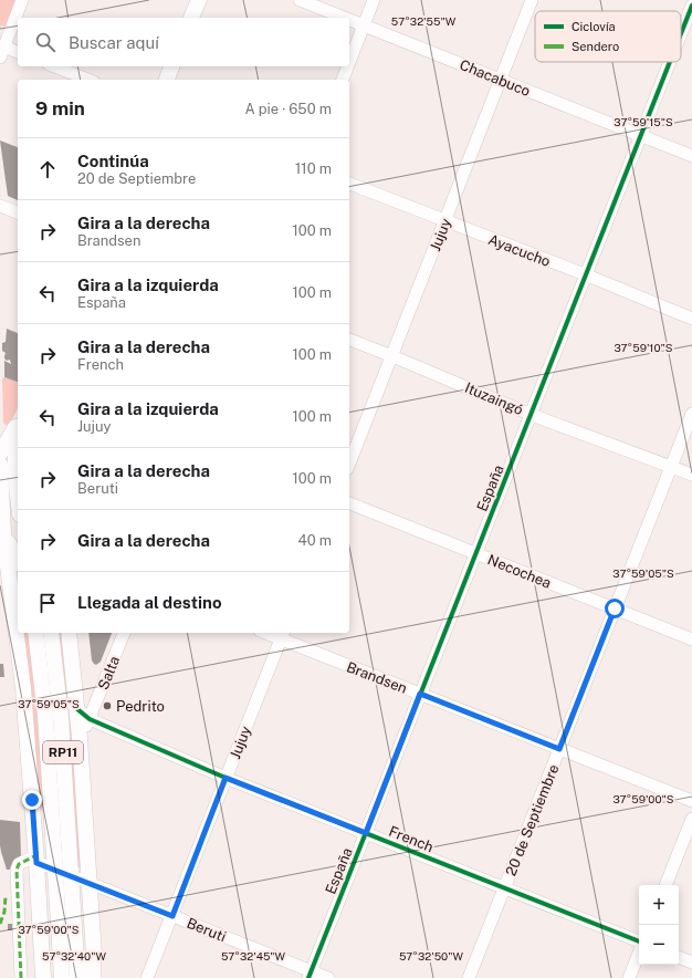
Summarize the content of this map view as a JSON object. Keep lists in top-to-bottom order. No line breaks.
{"streets":{"main road":["RP11"],"street":["Chacabuco","Jujuy","Ayacucho","Ituzaingó","España","Necochea","Salta","Brandsen","20 de Septiembre","French","Beruti"]},"crossings":[["Chacabuco","Jujuy"],["Chacabuco","España"],["Jujuy","Ayacucho"],["Jujuy","Ituzaingó"],["Jujuy","Brandsen"],["Jujuy","French"],["Jujuy","Beruti"],["Ayacucho","España"],["Ituzaingó","España"],["Ituzaingó","20 de Septiembre"],["España","Necochea"],["España","Brandsen"],["España","French"],["España","Beruti"],["Necochea","20 de Septiembre"],["Salta","French"],["Brandsen","20 de Septiembre"],["RP11","Beruti"],["20 de Septiembre","French"]],"places":["Pedrito"],"legend":["Ciclovía","Sendero"],"page":{"search":"Buscar aquí","heading":["9 min","A pie · 650 m"],"list":[["Continúa","20 de Septiembre","110 m"],["Gira a la derecha","Brandsen","100 m"],["Gira a la izquierda","España","100 m"],["Gira a la derecha","French","100 m"],["Gira a la izquierda","Jujuy","100 m"],["Gira a la derecha","Beruti","100 m"],["Gira a la derecha","40 m"],"Llegada al destino"],"map_buttons":["+","−"]},"coordinates":["57°32'55\"W","37°59'15\"S","37°59'10\"S","37°59'05\"S","37°59'00\"S","57°32'40\"W","57°32'45\"W","57°32'50\"W"]}
